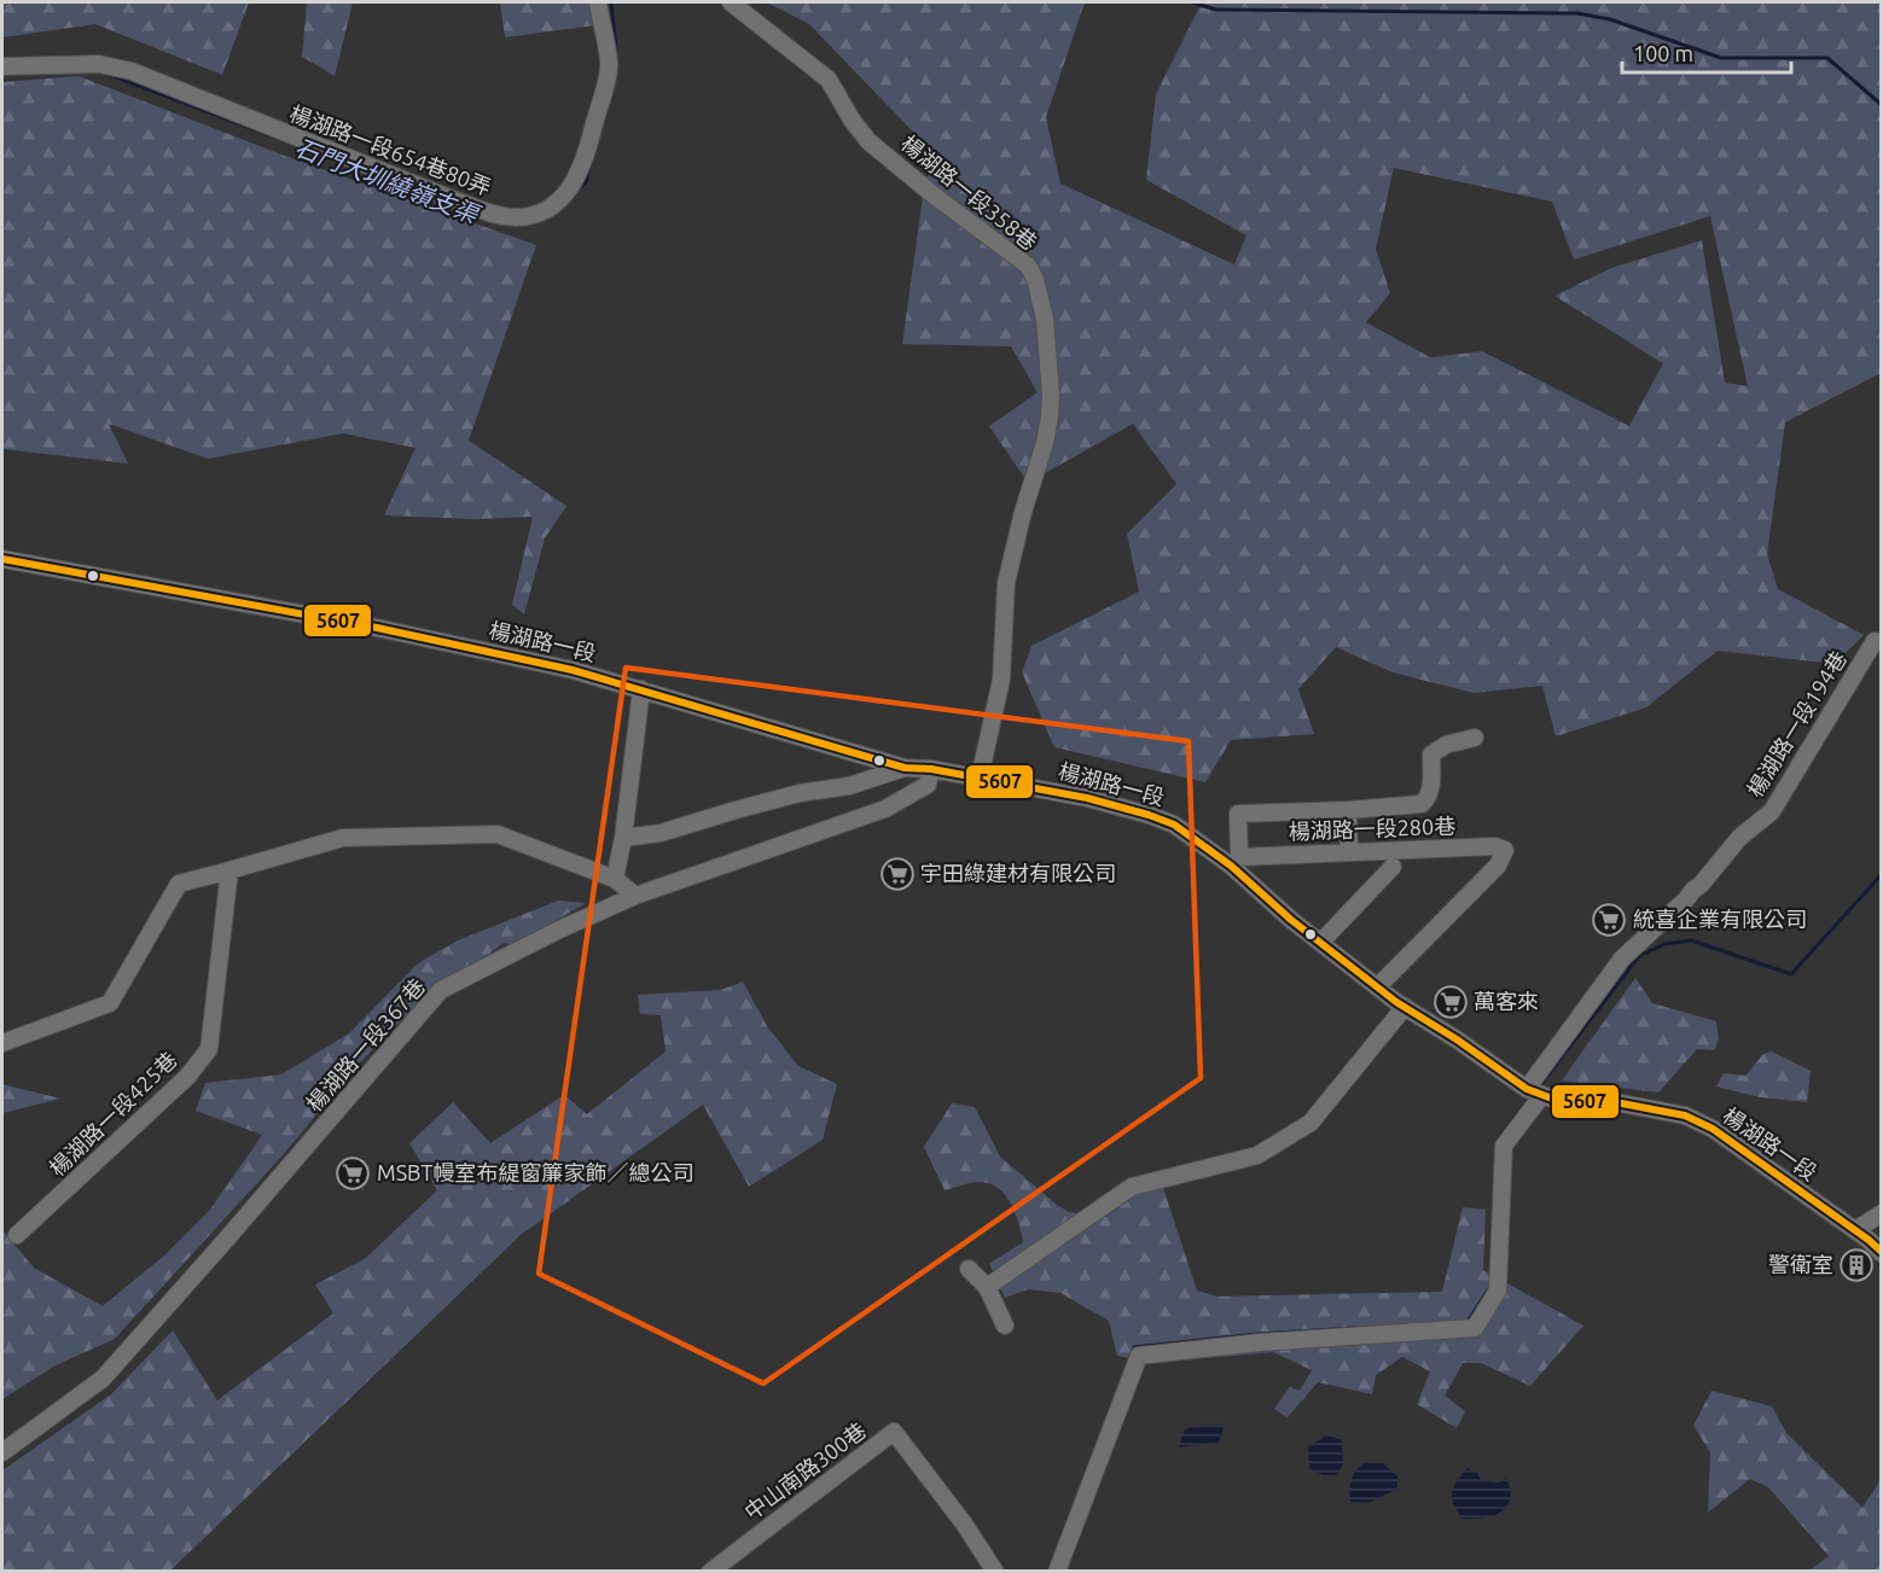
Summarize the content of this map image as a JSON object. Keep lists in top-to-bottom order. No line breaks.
{"streets":{"street":["楊湖路一段654巷80弄","楊湖路一段358巷","楊湖路一段","楊湖路一段194巷","楊湖路一段280巷","楊湖路一段367巷","楊湖路一段425巷","中山南路300巷"]},"crossings":[["楊湖路一段358巷","楊湖路一段"],["楊湖路一段","楊湖路一段194巷"],["楊湖路一段","楊湖路一段280巷"],["楊湖路一段","楊湖路一段367巷"]],"water":["石門大圳繞嶺支渠"],"places":{"supermarket":["宇田綠建材有限公司","統喜企業有限公司","萬客來","MSBT幔室布緹窗簾家飾／總公司"],"building":["警衛室"]},"lines":["transit line 5607"],"scale_bar":"100 m"}
